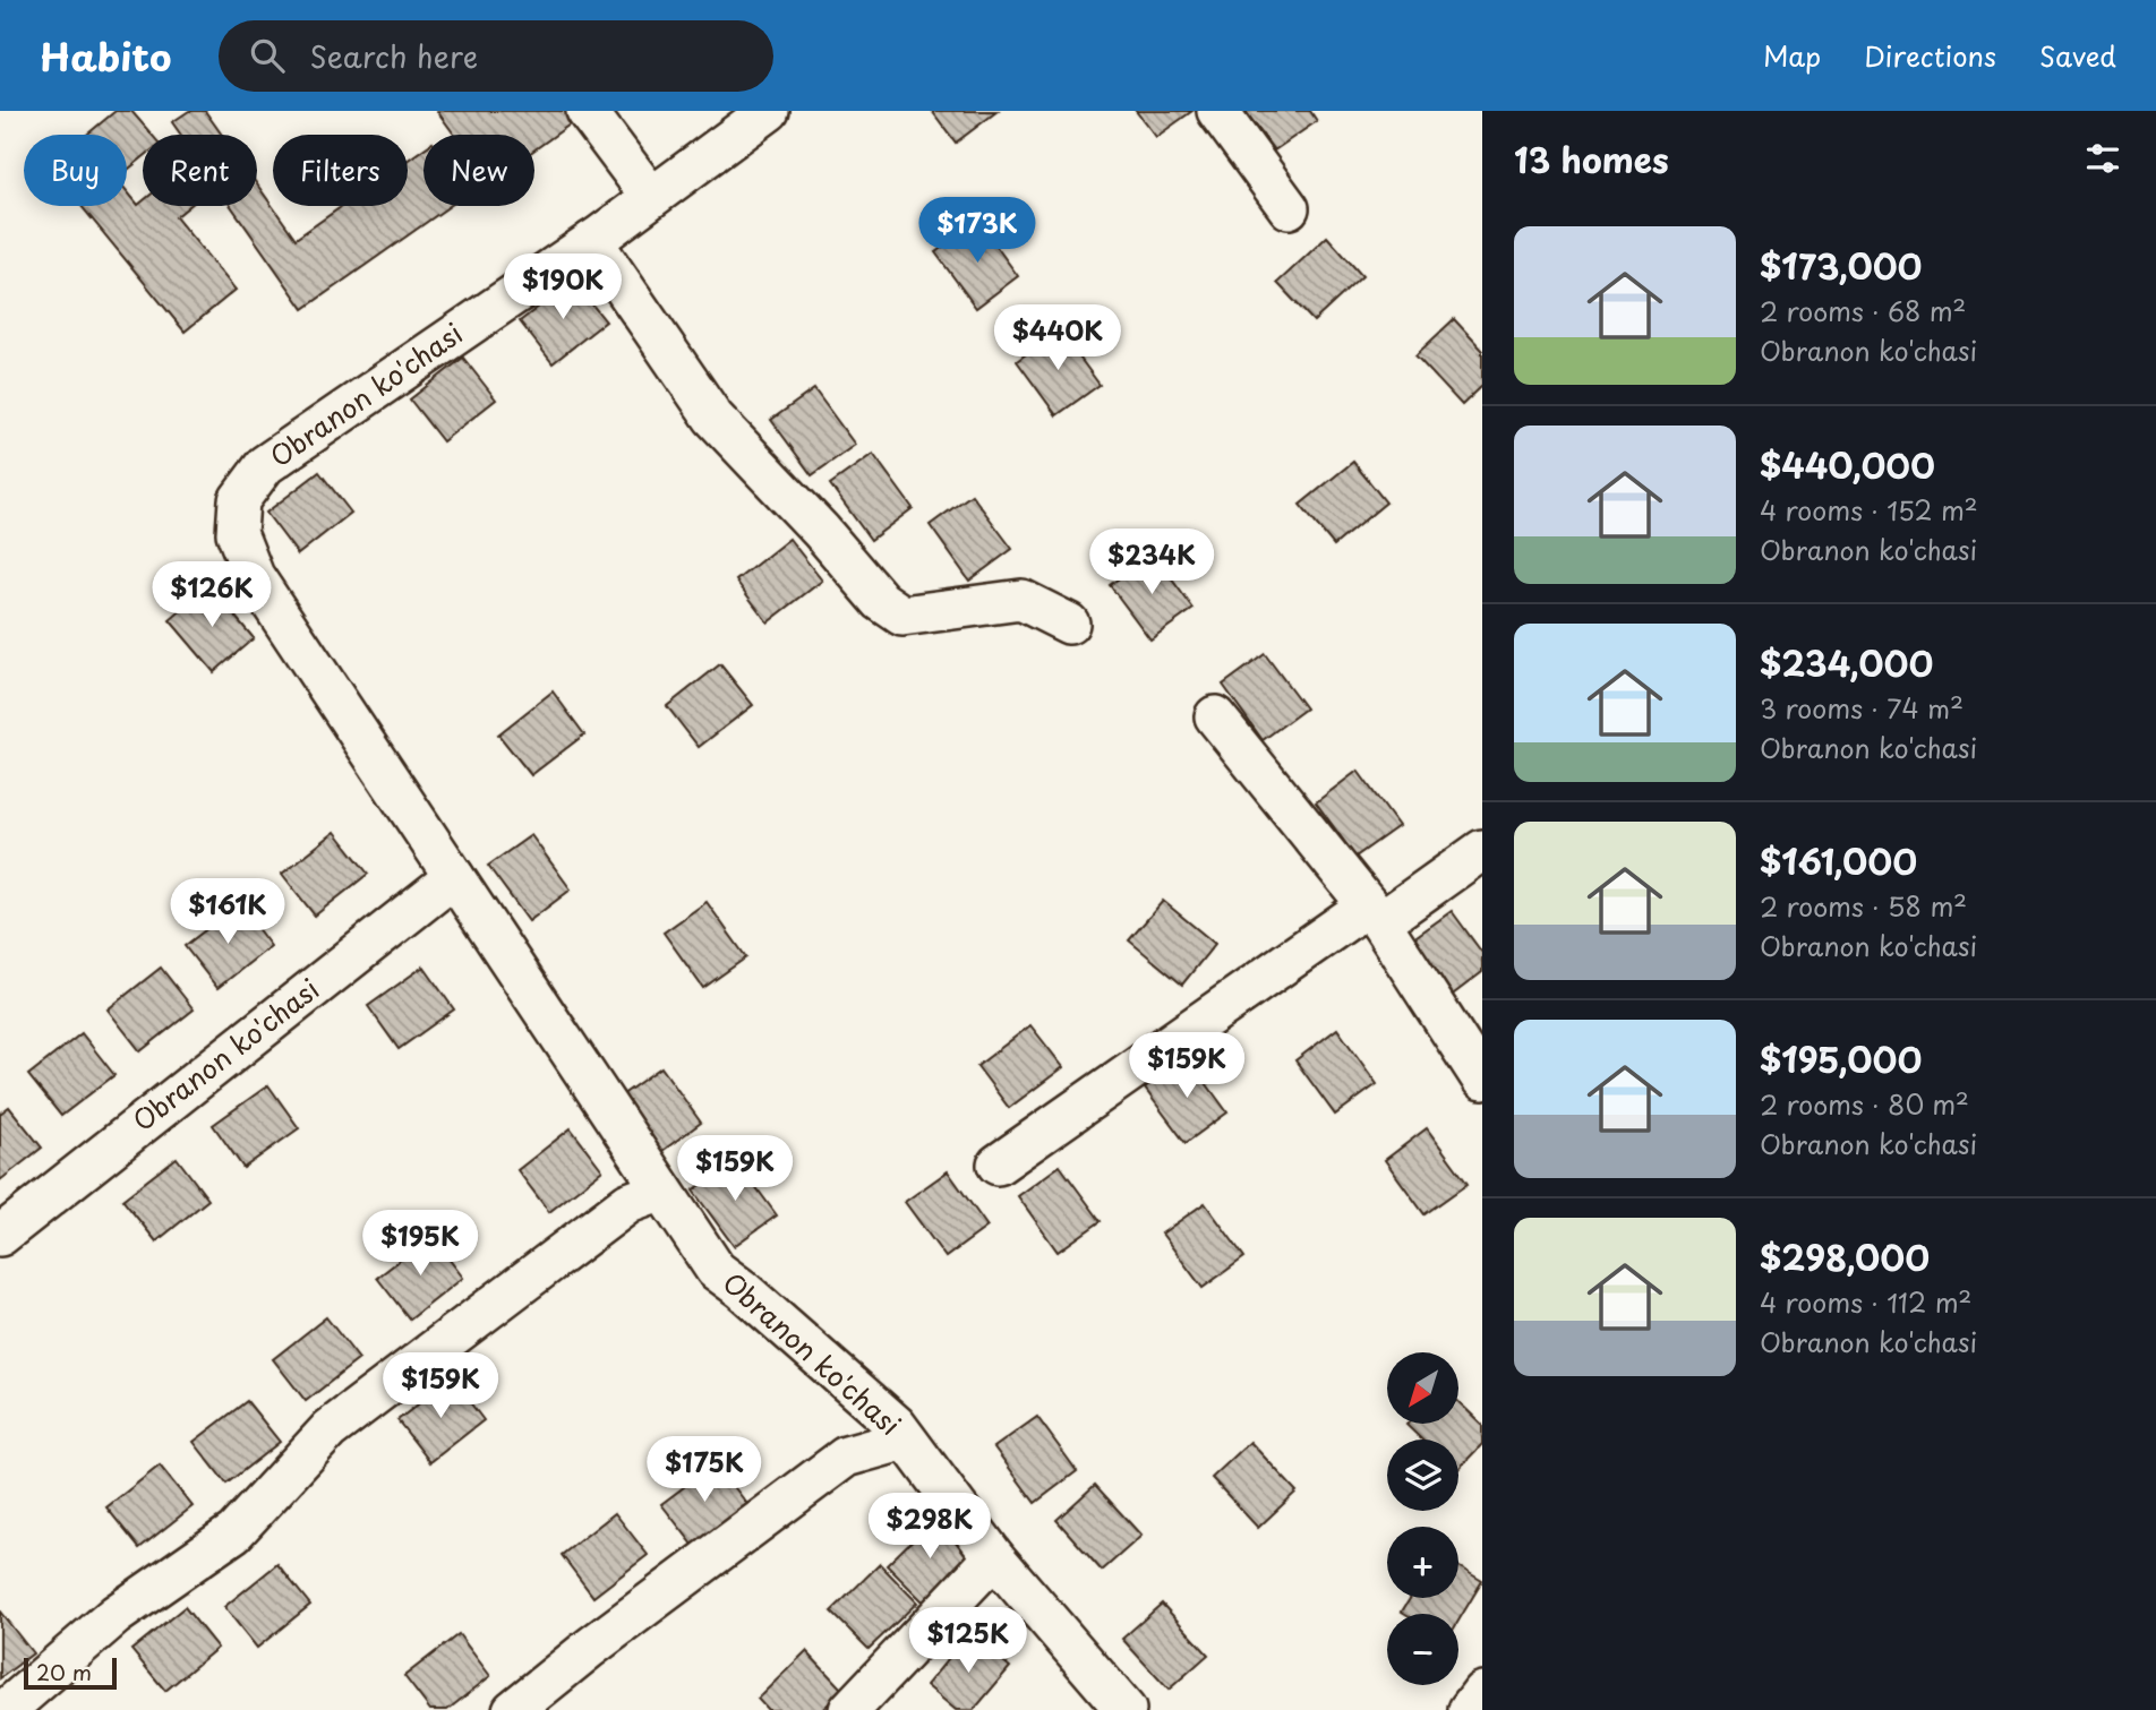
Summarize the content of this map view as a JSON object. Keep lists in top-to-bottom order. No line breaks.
{"streets":{"street":["Obranon ko'chasi"]},"scale_bar":"20 m","north":"bottom left","page":{"header":"Habito","search":"Search here","nav":["Map","Directions","Saved"],"heading":"13 homes","chip":["Buy","Rent","Filters","New"],"price":["$173K","$190K","$440K","$234K","$126K","$161K","$159K","$159K","$195K","$159K","$175K","$298K","$125K"],"list":[{"name":"$173,000","note":"2 rooms · 68 m² · Obranon ko'chasi"},{"name":"$440,000","note":"4 rooms · 152 m² · Obranon ko'chasi"},{"name":"$234,000","note":"3 rooms · 74 m² · Obranon ko'chasi"},{"name":"$161,000","note":"2 rooms · 58 m² · Obranon ko'chasi"},{"name":"$195,000","note":"2 rooms · 80 m² · Obranon ko'chasi"},{"name":"$298,000","note":"4 rooms · 112 m² · Obranon ko'chasi"}],"map_buttons":["+","−"],"scale":"20 m"}}
